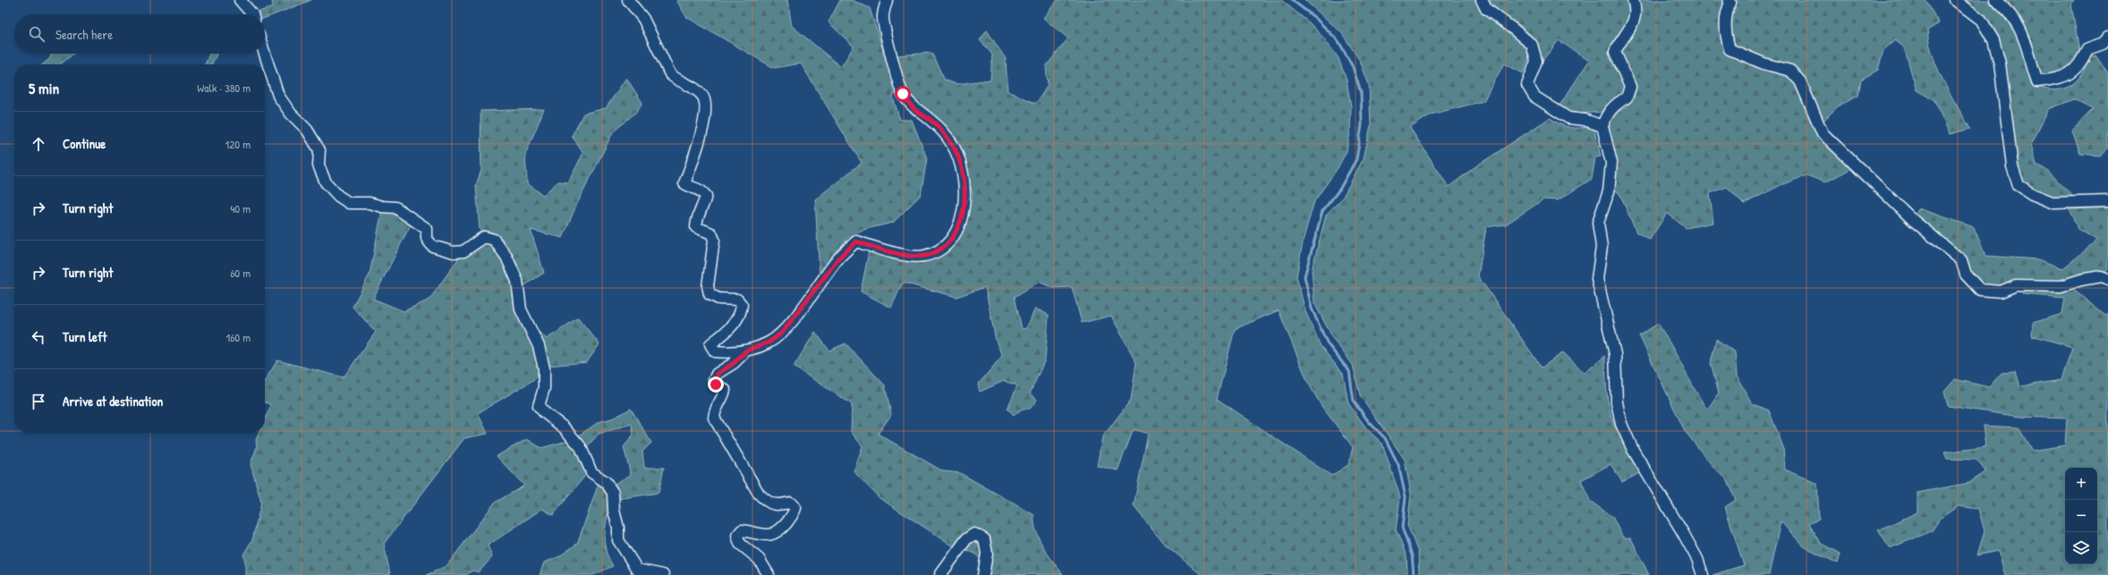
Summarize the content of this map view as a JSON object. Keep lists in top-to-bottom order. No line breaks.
{"page":{"search":"Search here","heading":["5 min","Walk · 380 m"],"list":[["Continue","120 m"],["Turn right","40 m"],["Turn right","60 m"],["Turn left","160 m"],"Arrive at destination"],"map_buttons":["+","−"]}}
